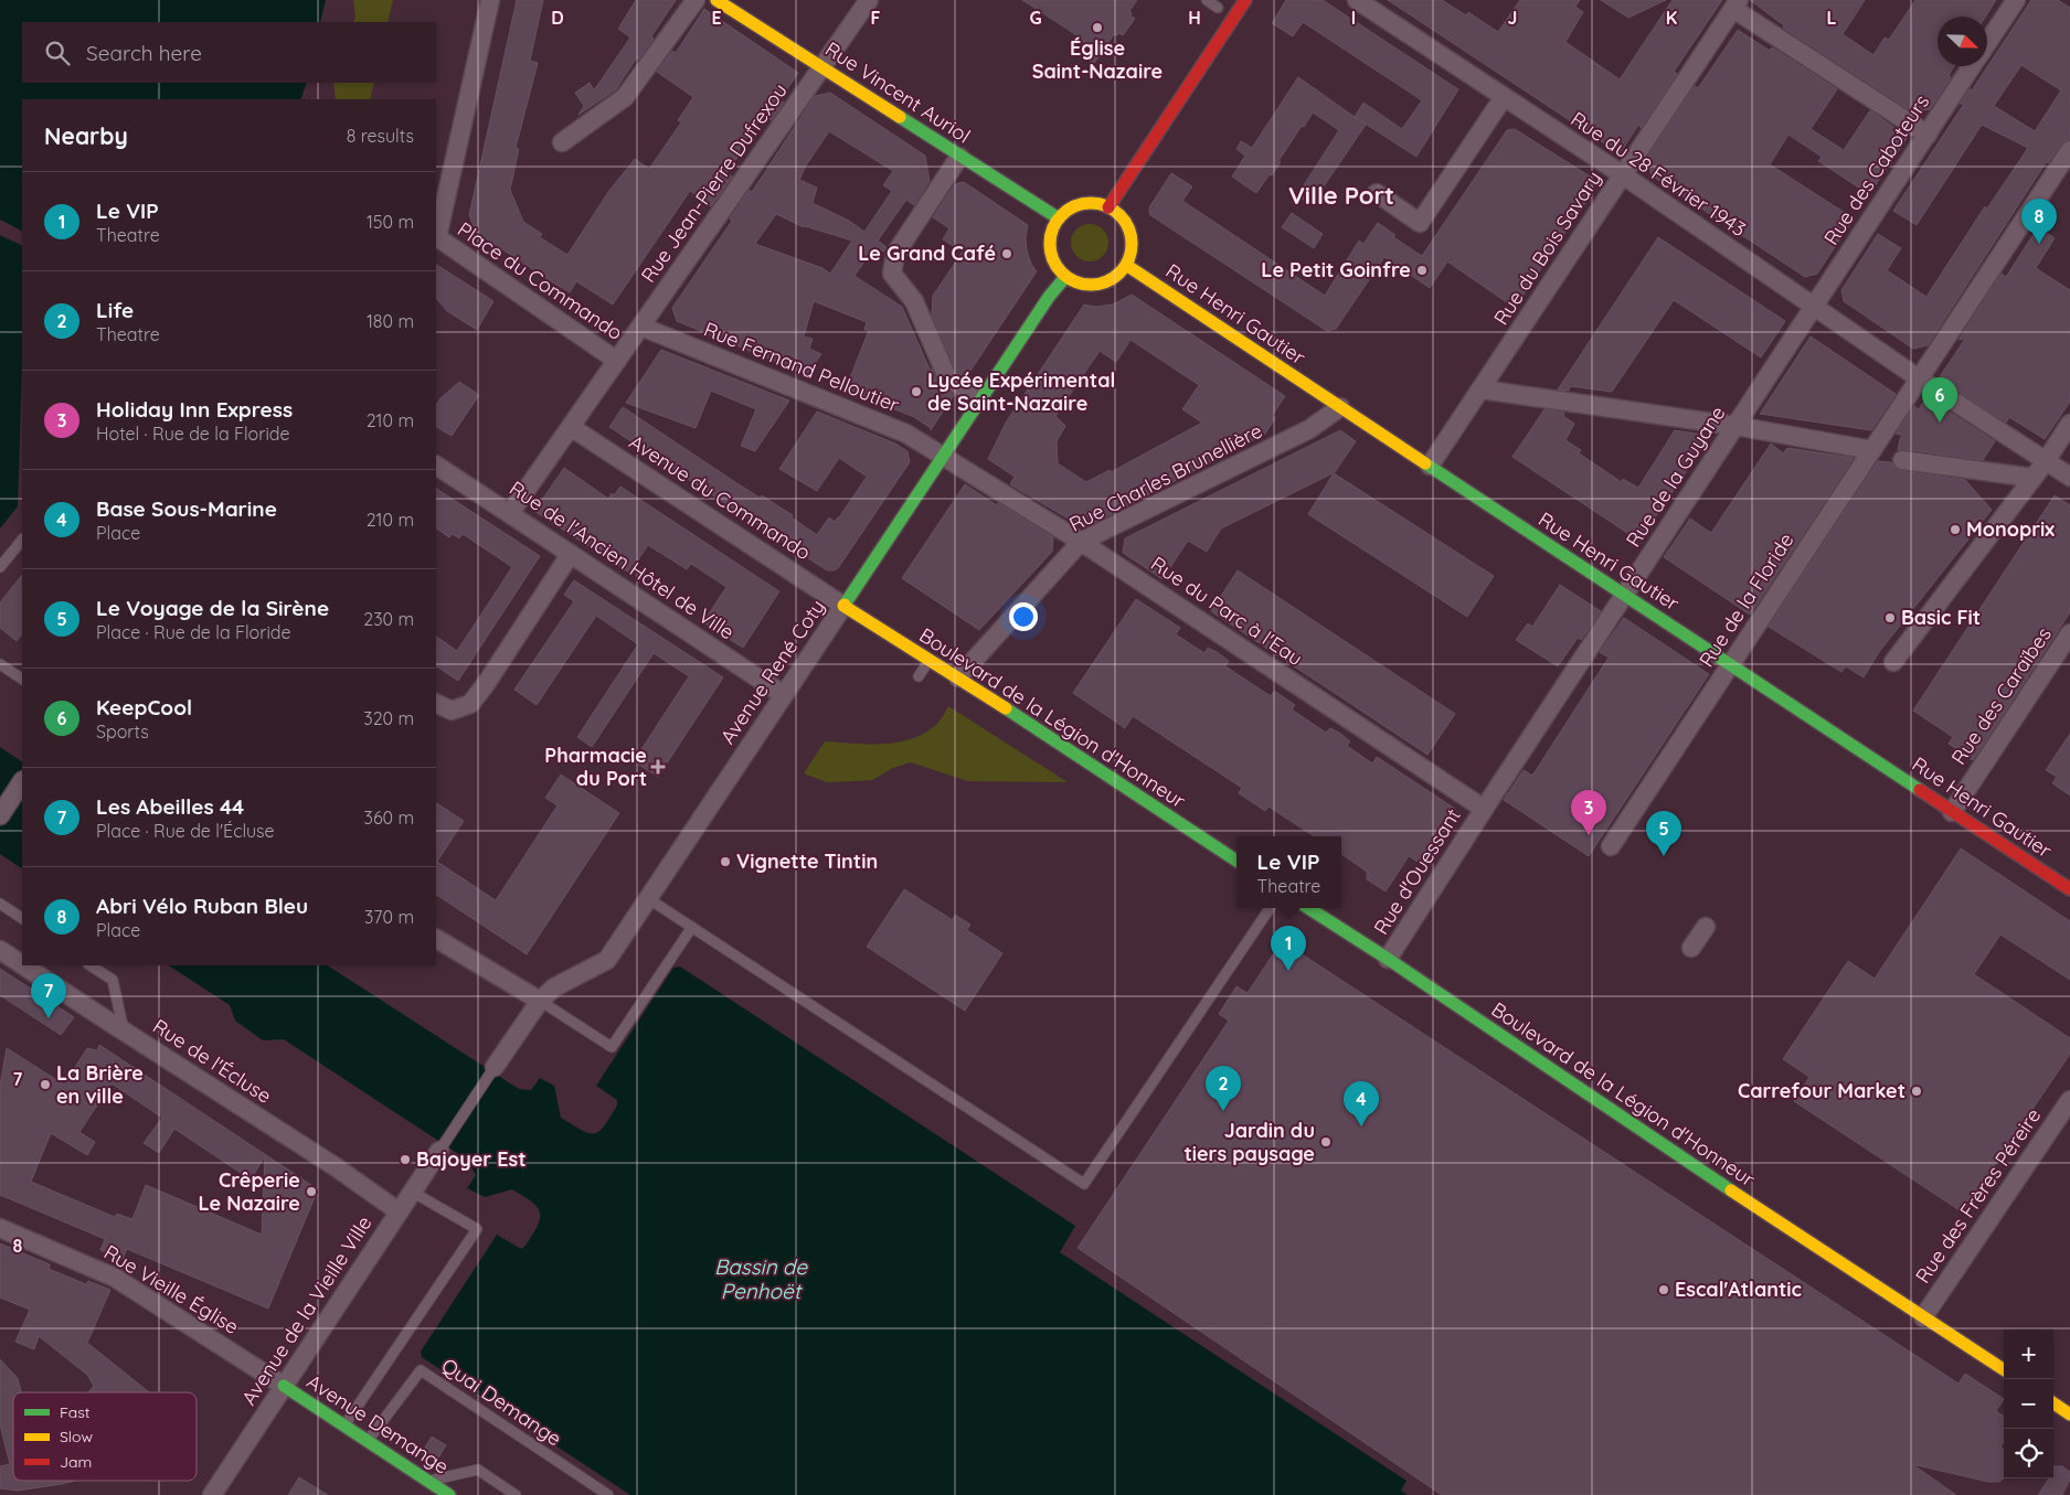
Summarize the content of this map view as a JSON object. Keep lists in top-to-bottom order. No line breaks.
{"streets":{"main road":["Rue Vincent Auriol","Rue Henri Gautier","Avenue René Coty","Boulevard de la Légion d'Honneur","Avenue Demange"],"street":["Rue des Caboteurs","Rue du 28 Février 1943","Rue Jean-Pierre Dufrexou","Rue du Bois Savary","Place du Commando","Rue Fernand Pelloutier","Rue de la Guyane","Rue Charles Brunellière","Avenue du Commando","Rue de l'Ancien Hôtel de Ville","Rue de la Floride","Rue du Parc à l'Eau","Rue des Caraïbes","Rue d'Ouessant","Rue de l'Écluse","Rue des Frères Péreire","Rue Vieille Église","Avenue de la Vieille Ville"],"lane":["Quai Demange"]},"crossings":[["Rue Vincent Auriol","Rue Jean-Pierre Dufrexou"],["Rue Vincent Auriol","Rue Henri Gautier"],["Rue Vincent Auriol","Avenue René Coty"],["Rue des Caboteurs","Rue du 28 Février 1943"],["Rue des Caboteurs","Rue de la Guyane"],["Rue du 28 Février 1943","Rue du Bois Savary"],["Rue du 28 Février 1943","Rue de la Guyane"],["Rue du 28 Février 1943","Rue de la Floride"],["Rue Jean-Pierre Dufrexou","Place du Commando"],["Rue Jean-Pierre Dufrexou","Rue Fernand Pelloutier"],["Rue du Bois Savary","Rue Henri Gautier"],["Place du Commando","Rue Fernand Pelloutier"],["Place du Commando","Avenue du Commando"],["Place du Commando","Rue de l'Ancien Hôtel de Ville"],["Rue Henri Gautier","Rue de la Guyane"],["Rue Henri Gautier","Rue Charles Brunellière"],["Rue Henri Gautier","Rue de la Floride"],["Rue Henri Gautier","Avenue René Coty"],["Rue Henri Gautier","Rue des Caraïbes"],["Rue Fernand Pelloutier","Rue du Parc à l'Eau"],["Rue Fernand Pelloutier","Avenue René Coty"],["Rue de la Guyane","Rue du Parc à l'Eau"],["Rue de la Guyane","Rue d'Ouessant"],["Rue Charles Brunellière","Rue du Parc à l'Eau"],["Rue Charles Brunellière","Boulevard de la Légion d'Honneur"],["Avenue du Commando","Avenue René Coty"],["Avenue du Commando","Boulevard de la Légion d'Honneur"],["Rue de l'Ancien Hôtel de Ville","Avenue René Coty"],["Rue du Parc à l'Eau","Avenue René Coty"],["Rue du Parc à l'Eau","Rue d'Ouessant"],["Avenue René Coty","Boulevard de la Légion d'Honneur"],["Boulevard de la Légion d'Honneur","Rue d'Ouessant"],["Boulevard de la Légion d'Honneur","Rue des Frères Péreire"],["Rue de l'Écluse","Avenue de la Vieille Ville"],["Rue Vieille Église","Avenue de la Vieille Ville"],["Rue Vieille Église","Avenue Demange"],["Avenue de la Vieille Ville","Avenue Demange"],["Quai Demange","Avenue Demange"]],"districts":["Ville Port"],"water":["Bassin de Penhoët"],"places":{"other":["Église Saint-Nazaire","Le Grand Café","Le Petit Goinfre","Lycée Expérimental de Saint-Nazaire","Monoprix","Basic Fit","Vignette Tintin","La Brière en ville","Carrefour Market","Jardin du tiers paysage","Bajoyer Est","Crêperie Le Nazaire","Escal'Atlantic"],"health":["Pharmacie du Port"]},"legend":["Fast","Slow","Jam"],"north":"bottom right","page":{"search":"Search here","heading":["Nearby","8 results"],"list":[{"mark":"1","name":"Le VIP","note":"Theatre","value":"150 m"},{"mark":"2","name":"Life","note":"Theatre","value":"180 m"},{"mark":"3","name":"Holiday Inn Express","note":"Hotel · Rue de la Floride","value":"210 m"},{"mark":"4","name":"Base Sous-Marine","note":"Place","value":"210 m"},{"mark":"5","name":"Le Voyage de la Sirène","note":"Place · Rue de la Floride","value":"230 m"},{"mark":"6","name":"KeepCool","note":"Sports","value":"320 m"},{"mark":"7","name":"Les Abeilles 44","note":"Place · Rue de l'Écluse","value":"360 m"},{"mark":"8","name":"Abri Vélo Ruban Bleu","note":"Place","value":"370 m"}],"pins":["8","6","3","5","1","7","2","4"],"popup":["Le VIP","Theatre"],"map_buttons":["+","−"]},"grid":{"columns":["D","E","F","G","H","I","J","K","L"],"rows":["7","8"]}}
